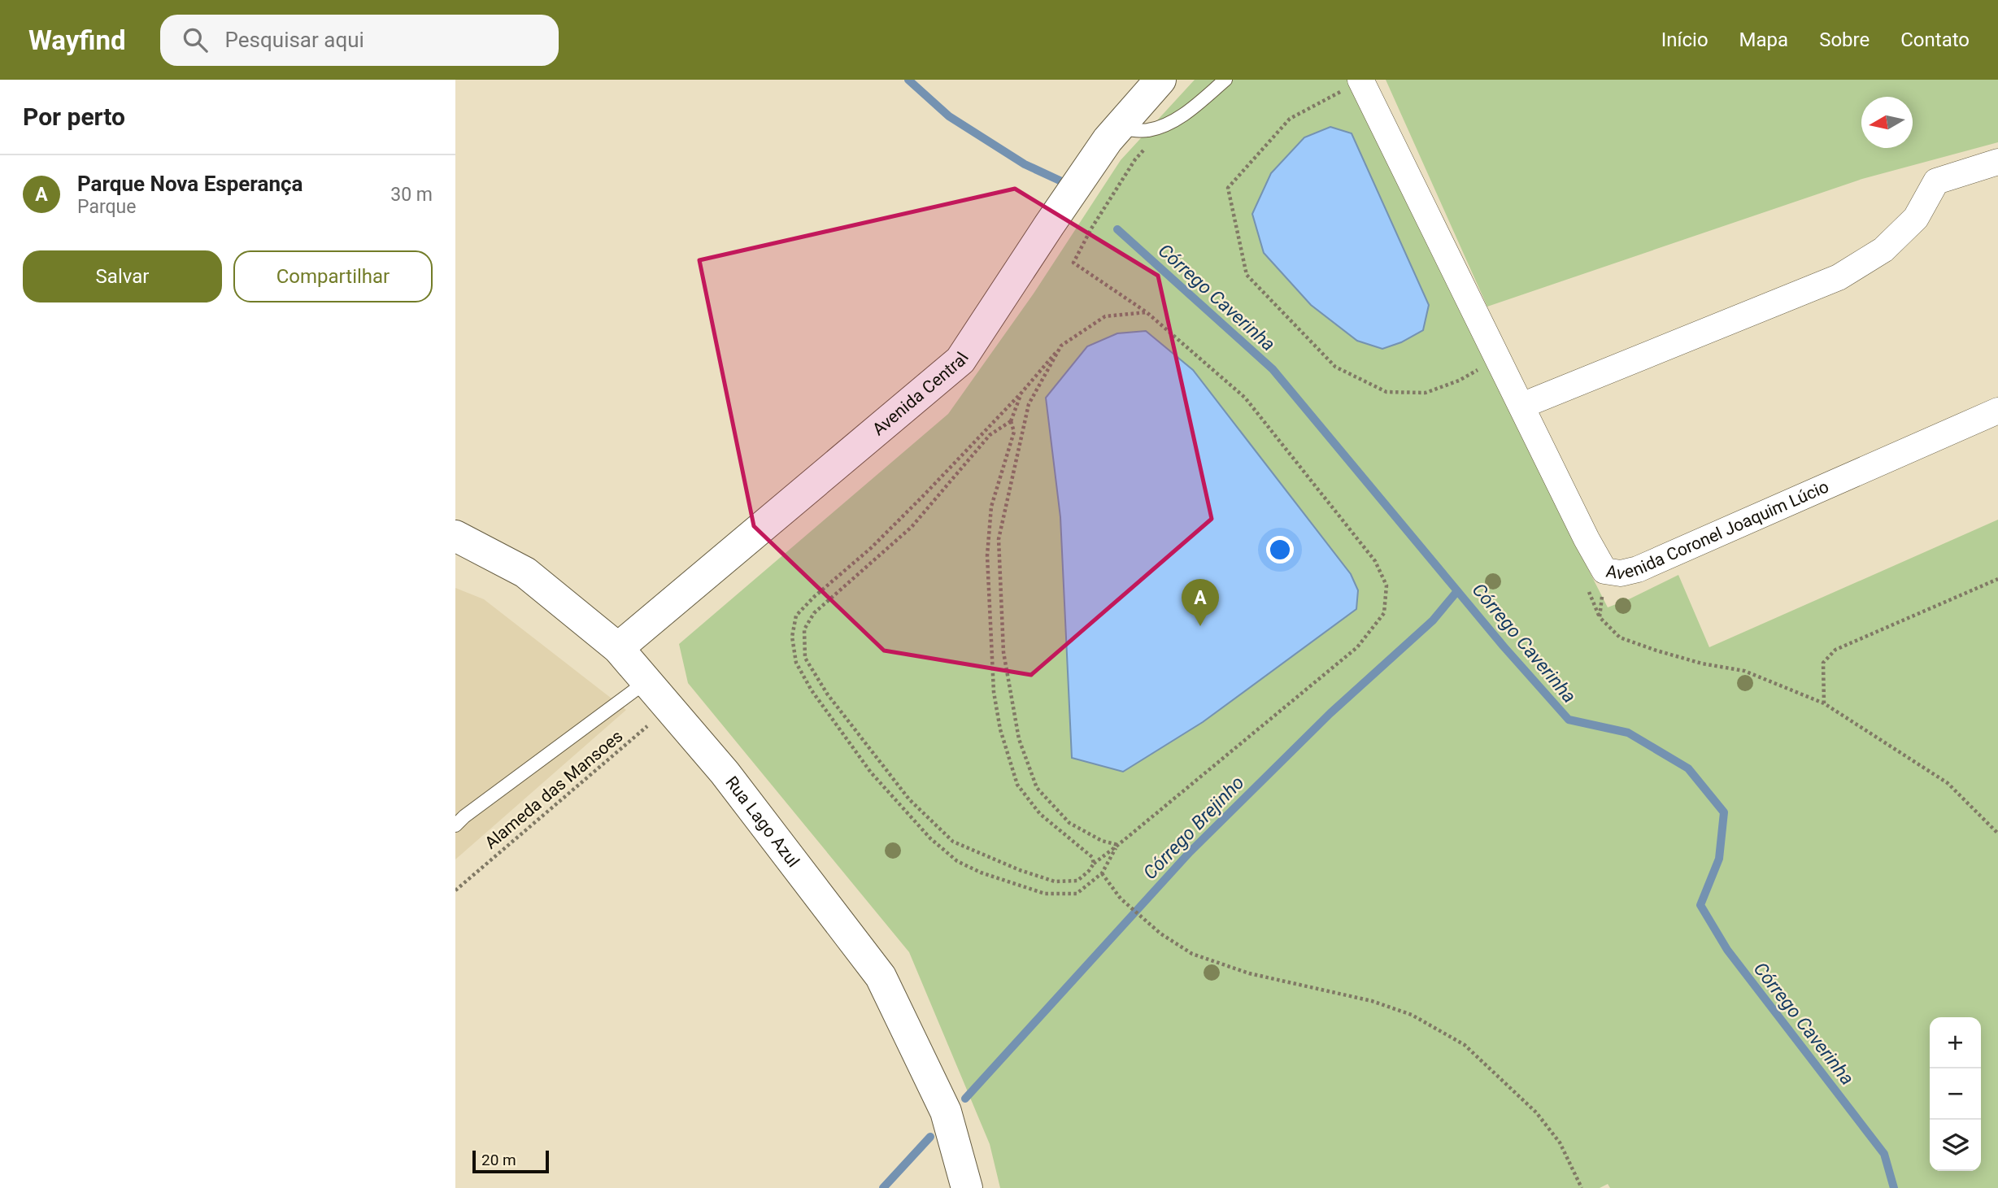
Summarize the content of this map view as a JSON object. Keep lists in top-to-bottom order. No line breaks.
{"streets":{"street":["Avenida Central","Avenida Coronel Joaquim Lúcio","Rua Lago Azul"],"path":["Alameda das Mansoes"]},"crossings":[["Avenida Central","Rua Lago Azul"],["Alameda das Mansoes","Rua Lago Azul"]],"water":["Córrego Caverinha","Córrego Brejinho"],"scale_bar":"20 m","north":"left","page":{"header":"Wayfind","search":"Pesquisar aqui","nav":["Início","Mapa","Sobre","Contato"],"heading":"Por perto","list":[{"mark":"A","name":"Parque Nova Esperança","note":"Parque","value":"30 m"}],"buttons":["Salvar","Compartilhar"],"pins":"A","map_buttons":["+","−"],"scale":"20 m"}}
